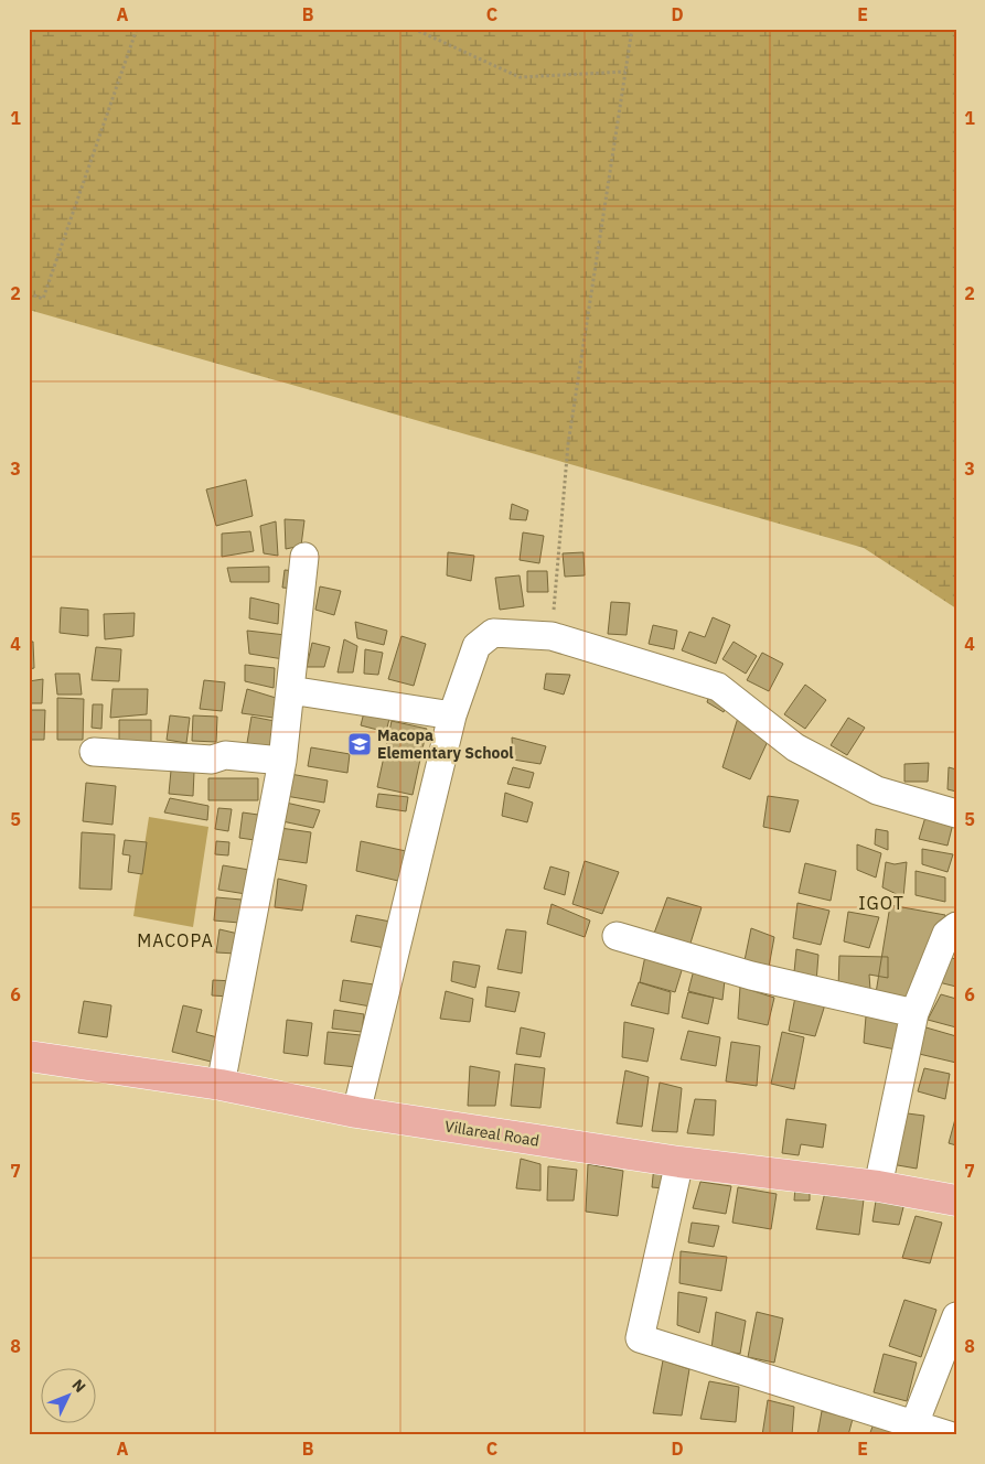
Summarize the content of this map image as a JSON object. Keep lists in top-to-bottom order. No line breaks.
{"streets":{"main road":["Villareal Road"]},"districts":["IGOT","MACOPA"],"places":{"school or university":["Macopa Elementary School"]},"north":"top right","grid":{"columns":["A","B","C","D","E"],"rows":["1","2","3","4","5","6","7","8"]}}
